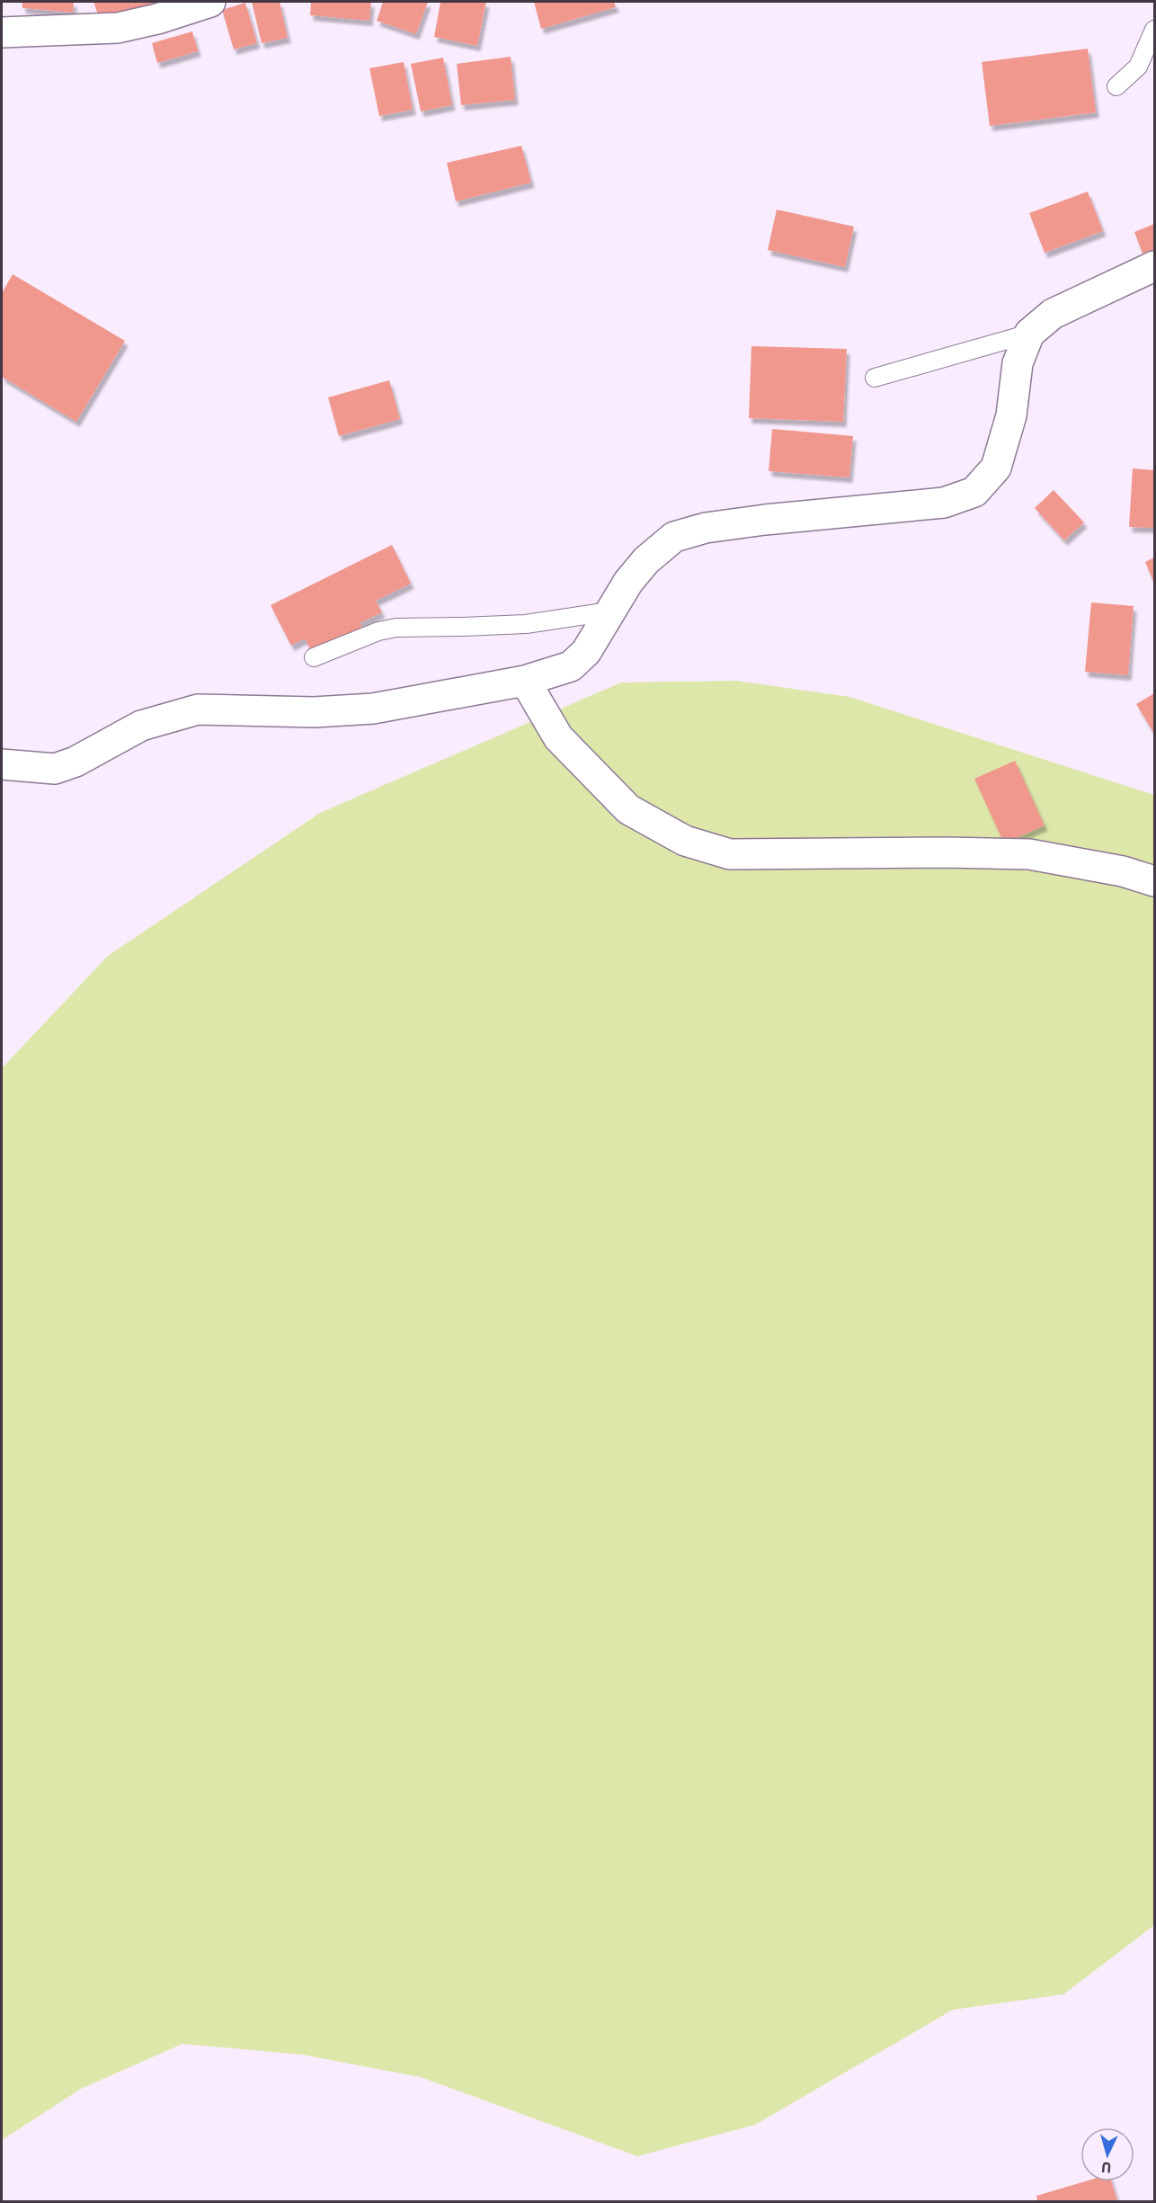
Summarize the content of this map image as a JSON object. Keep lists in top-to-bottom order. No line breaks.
{"north":"bottom"}
